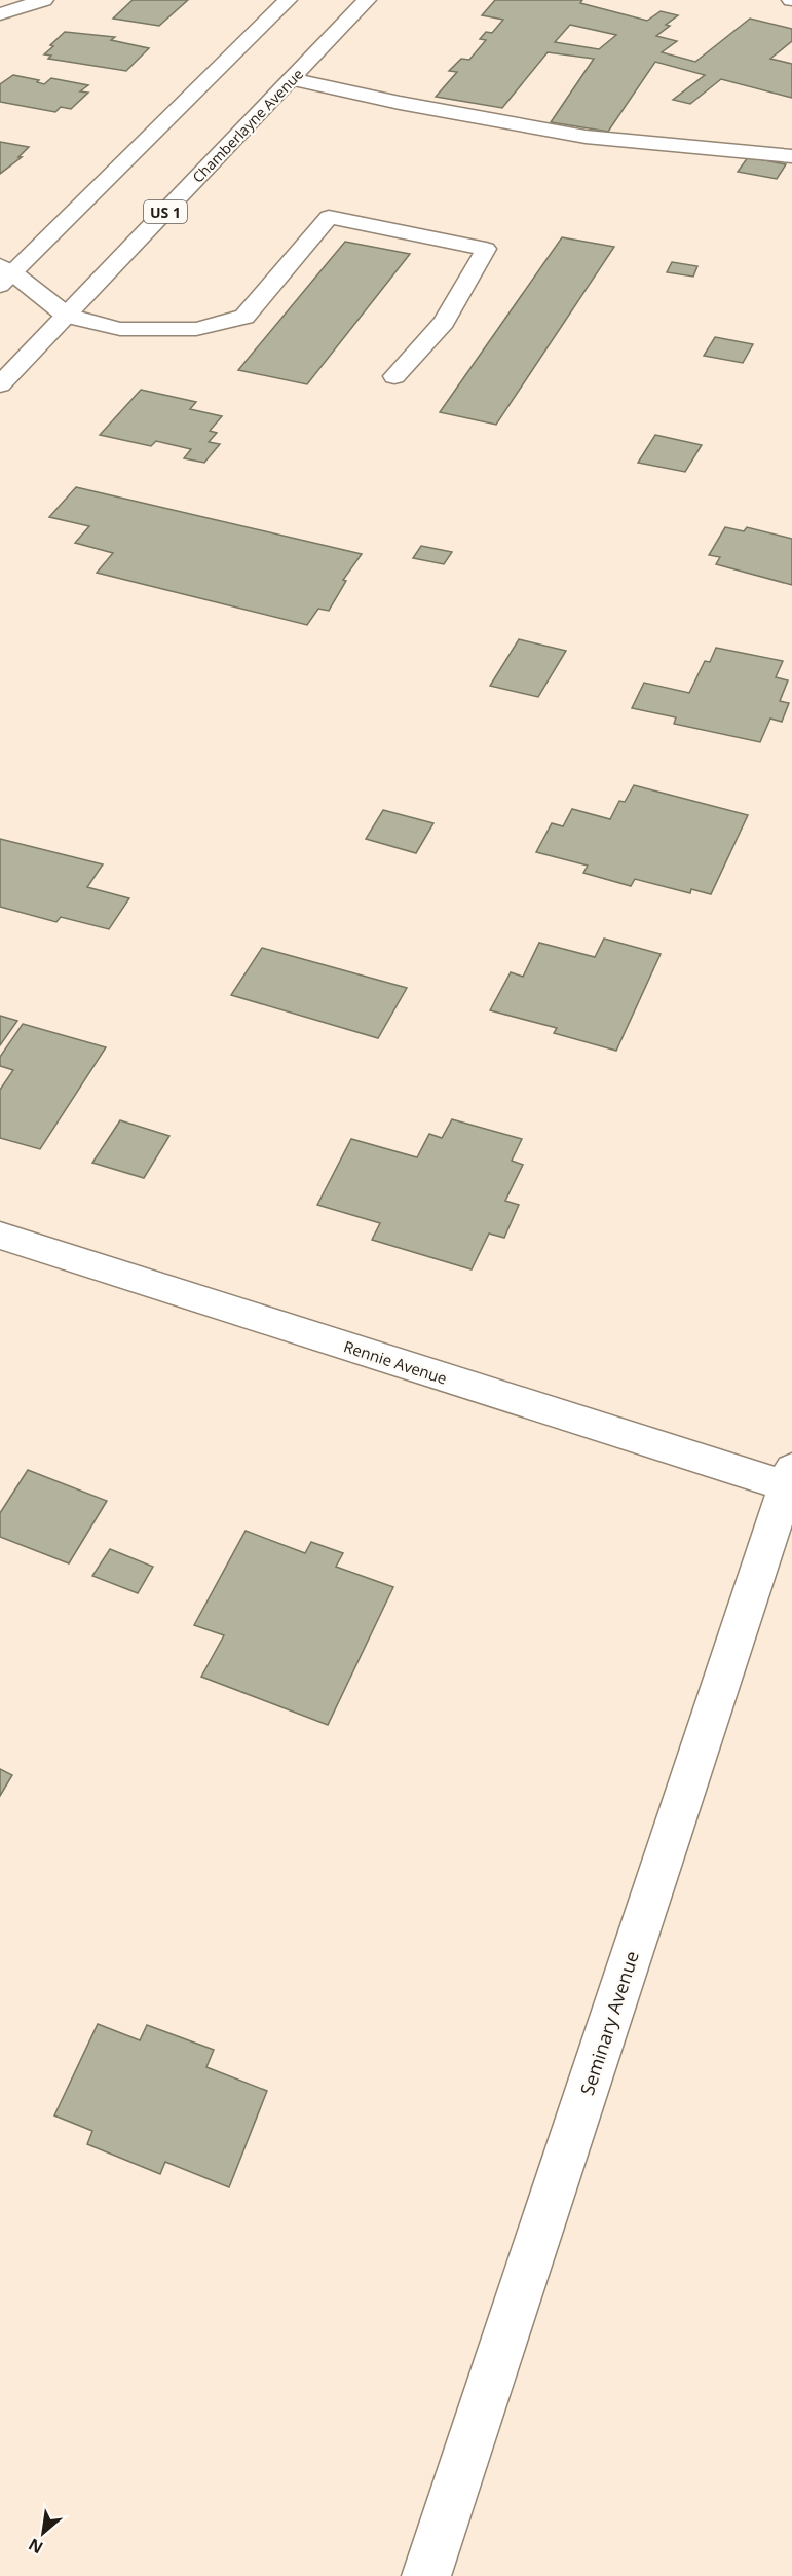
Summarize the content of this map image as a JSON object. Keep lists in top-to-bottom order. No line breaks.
{"streets":{"main road":["Chamberlayne Avenue","US 1","Rennie Avenue","Seminary Avenue"]},"crossings":[["Rennie Avenue","Seminary Avenue"]],"north":"bottom left"}
